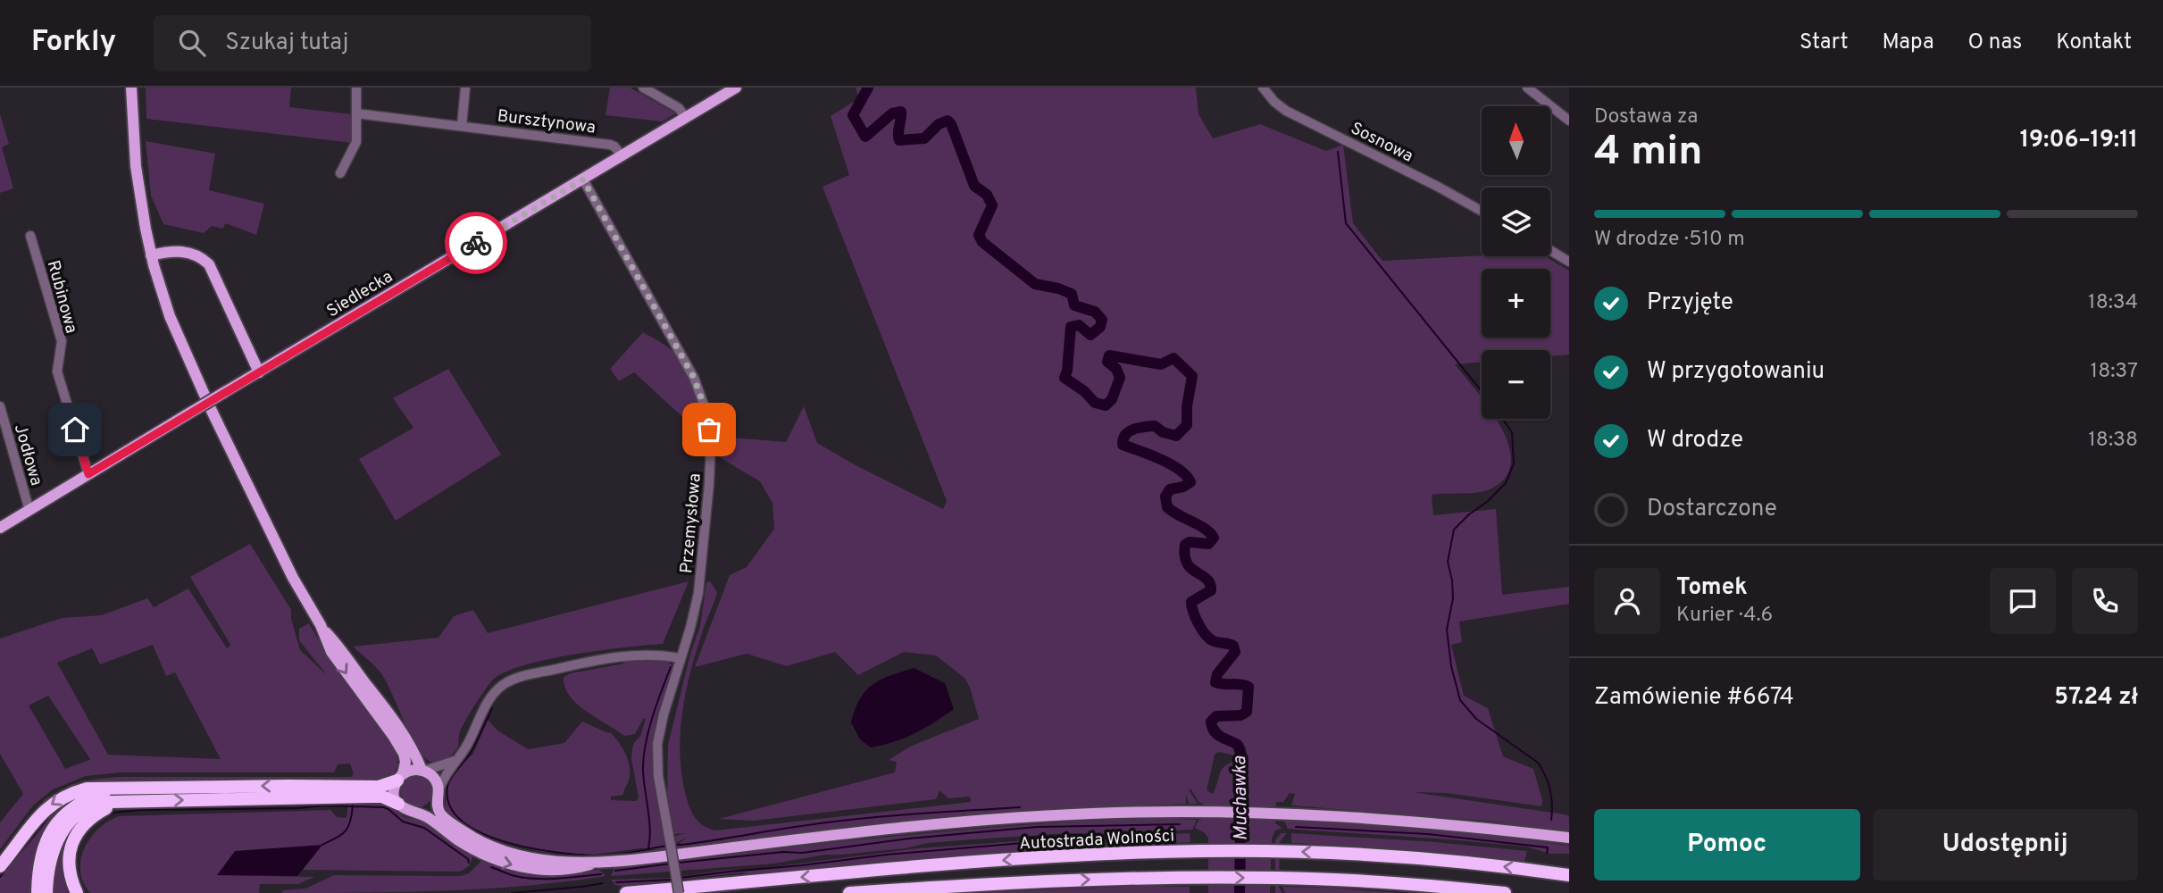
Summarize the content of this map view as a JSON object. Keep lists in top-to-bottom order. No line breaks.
{"streets":{"highway":["Autostrada Wolności"],"main road":["Siedlecka"],"street":["Bursztynowa","Sosnowa","Rubinowa","Jodłowa","Przemysłowa"]},"crossings":[["Bursztynowa","Siedlecka"],["Siedlecka","Rubinowa"],["Siedlecka","Jodłowa"],["Siedlecka","Przemysłowa"]],"water":["Muchawka"],"north":"top","page":{"header":"Forkly","search":"Szukaj tutaj","nav":["Start","Mapa","O nas","Kontakt"],"heading":["4 min","Dostawa za","19:06–19:11"],"panel":["Tomek","Kurier · 4.6","Zamówienie #6674","57.24 zł"],"map_buttons":["+","−"],"bar":"W drodze · 510 m","list":[["Przyjęte","18:34"],["W przygotowaniu","18:37"],["W drodze","18:38"],"Dostarczone"],"buttons":["Pomoc","Udostępnij"]}}
